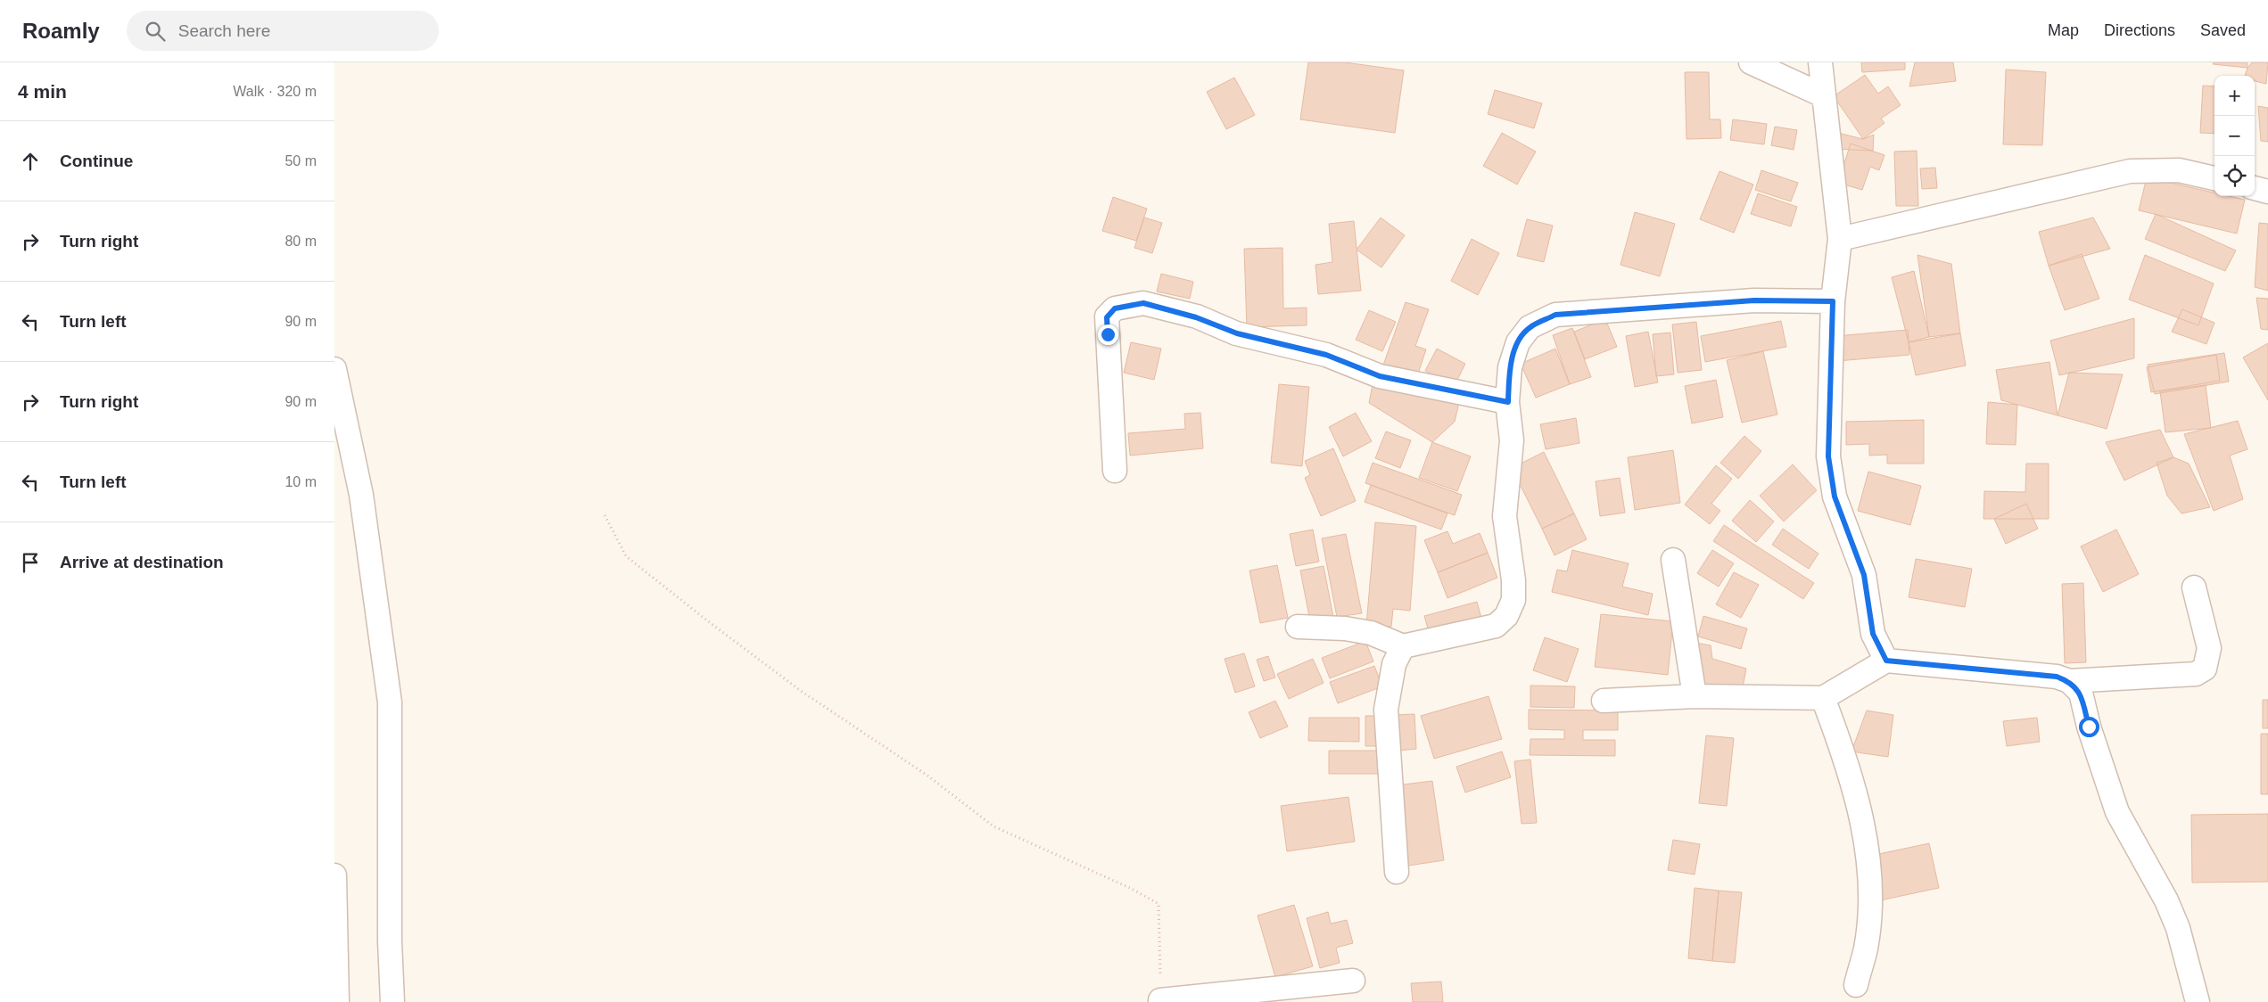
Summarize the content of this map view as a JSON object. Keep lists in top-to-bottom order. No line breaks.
{"page":{"header":"Roamly","search":"Search here","nav":["Map","Directions","Saved"],"heading":["4 min","Walk · 320 m"],"map_buttons":["+","−"],"list":[["Continue","50 m"],["Turn right","80 m"],["Turn left","90 m"],["Turn right","90 m"],["Turn left","10 m"],"Arrive at destination"]}}
